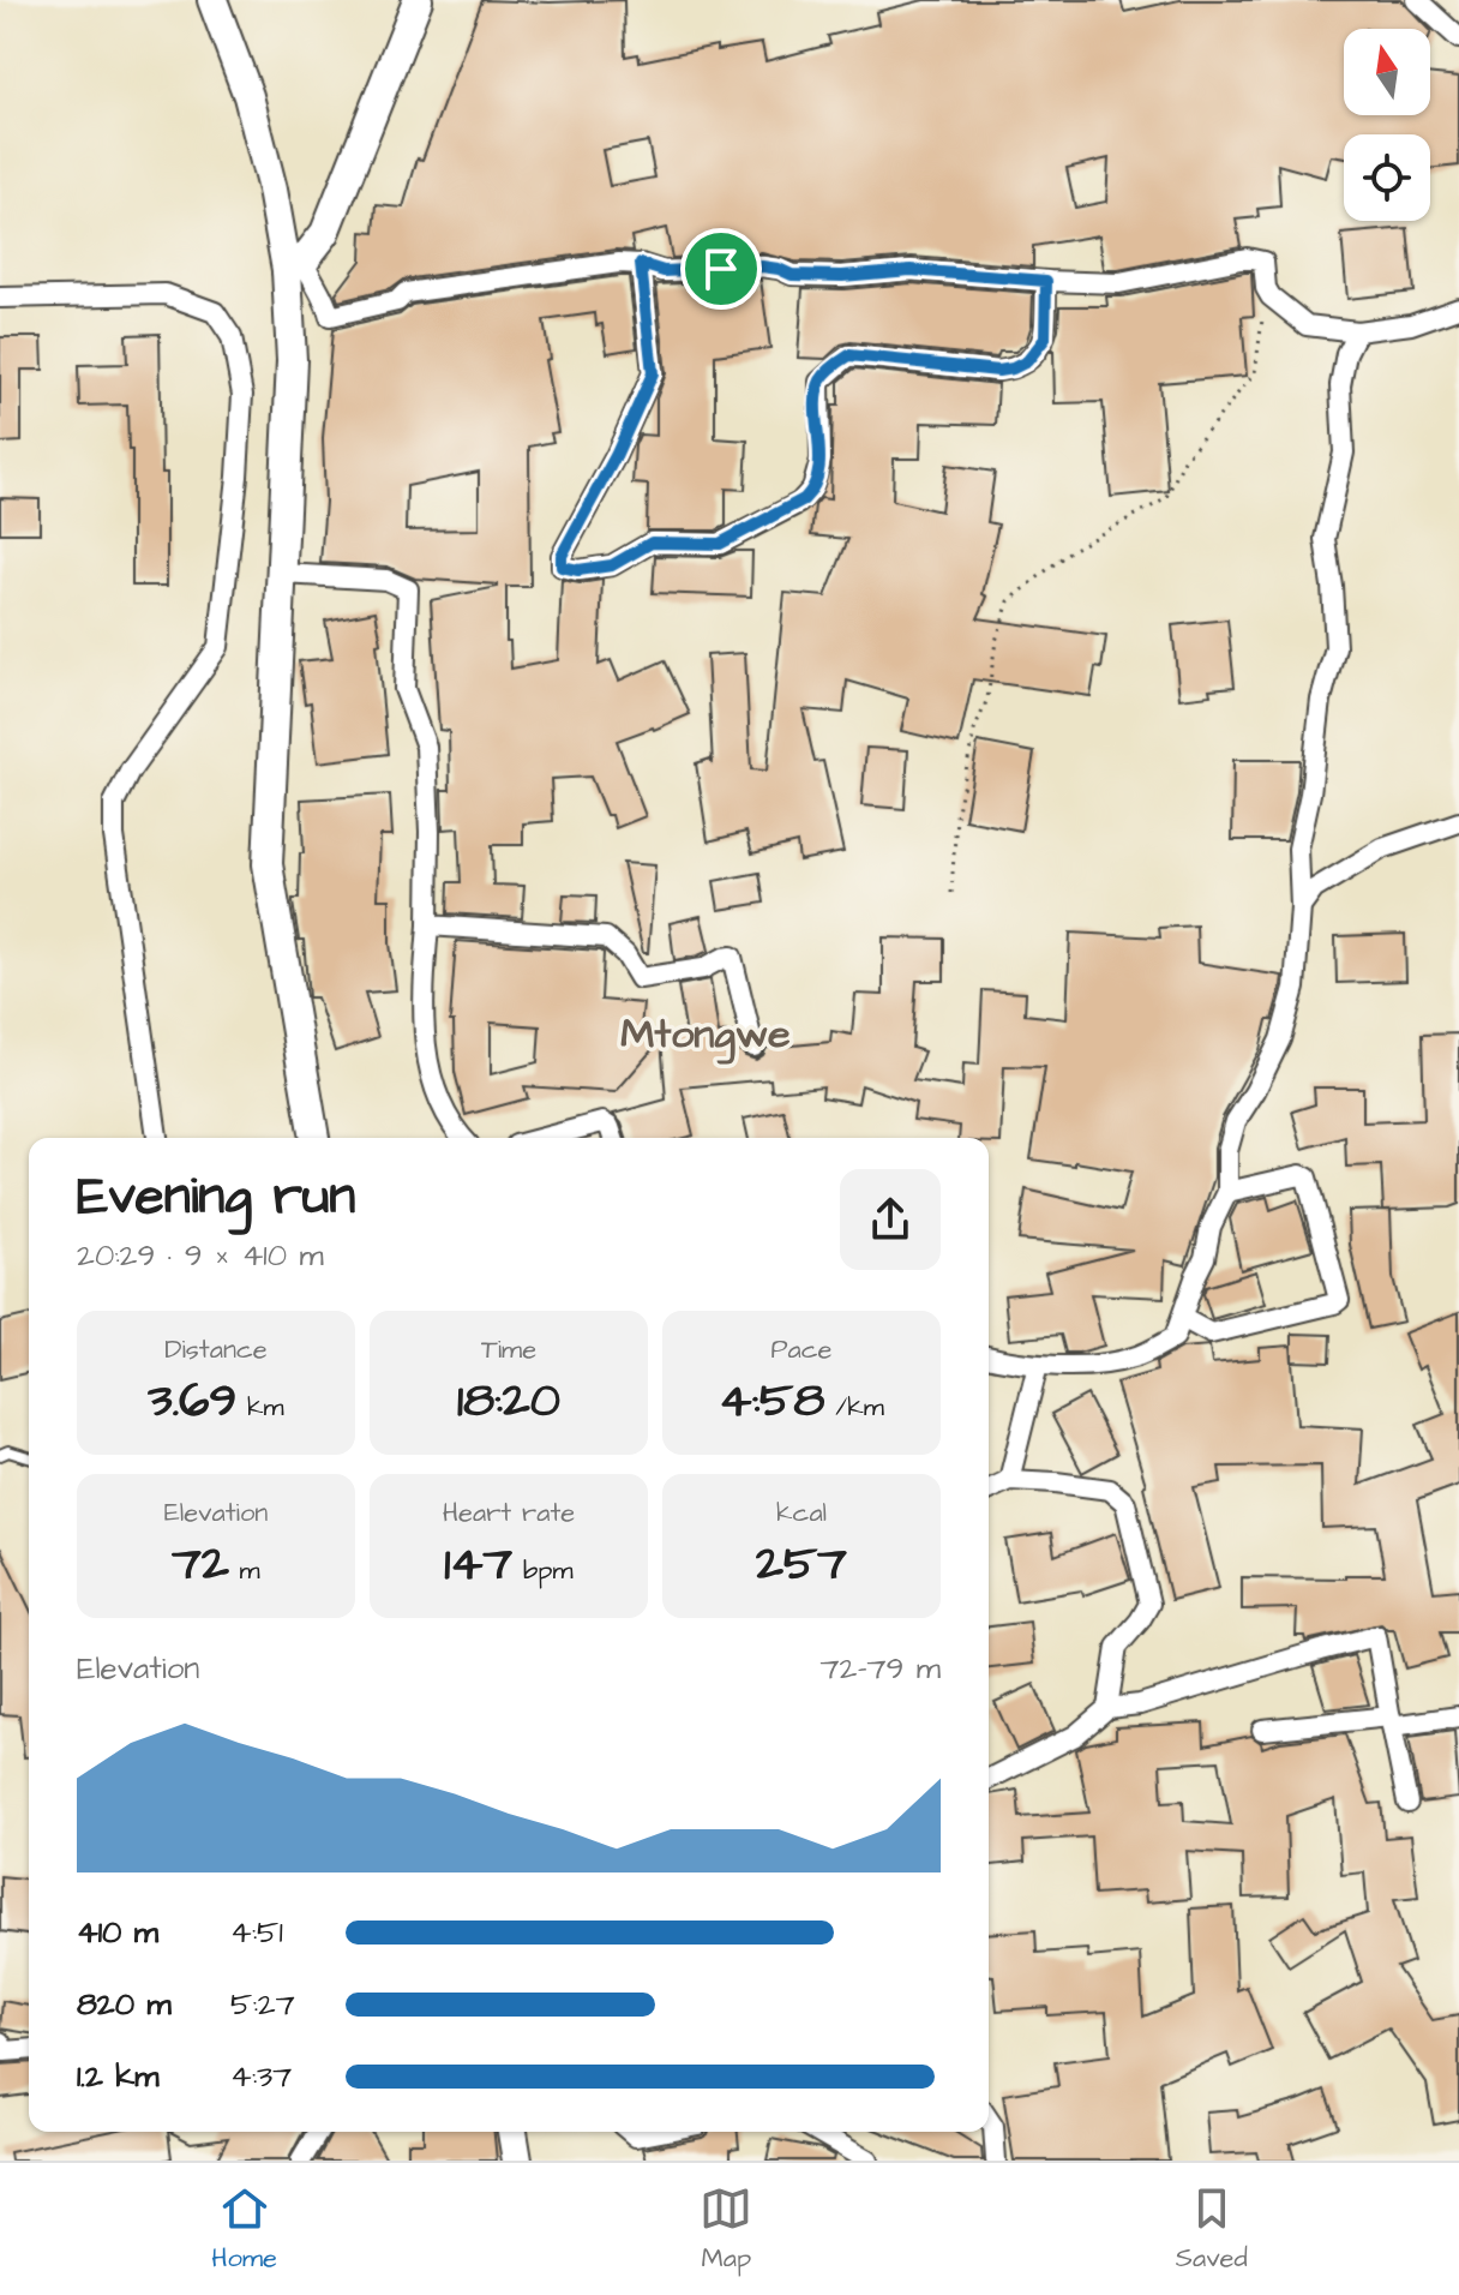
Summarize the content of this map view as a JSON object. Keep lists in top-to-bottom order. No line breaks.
{"districts":["Mtongwe"],"north":"top","page":{"heading":["Evening run","20:29 · 9 × 410 m"],"stats":[["Distance","3.69 km"],["Time","18:20"],["Pace","4:58 /km"],["Elevation","72 m"],["Heart rate","147 bpm"],["kcal","257"]],"chart":["Elevation","72–79 m"],"list":[{"name":"410 m","note":"4:51"},{"name":"820 m","note":"5:27"},{"name":"1.2 km","note":"4:37"}],"tabs":["Home","Map","Saved"]}}
